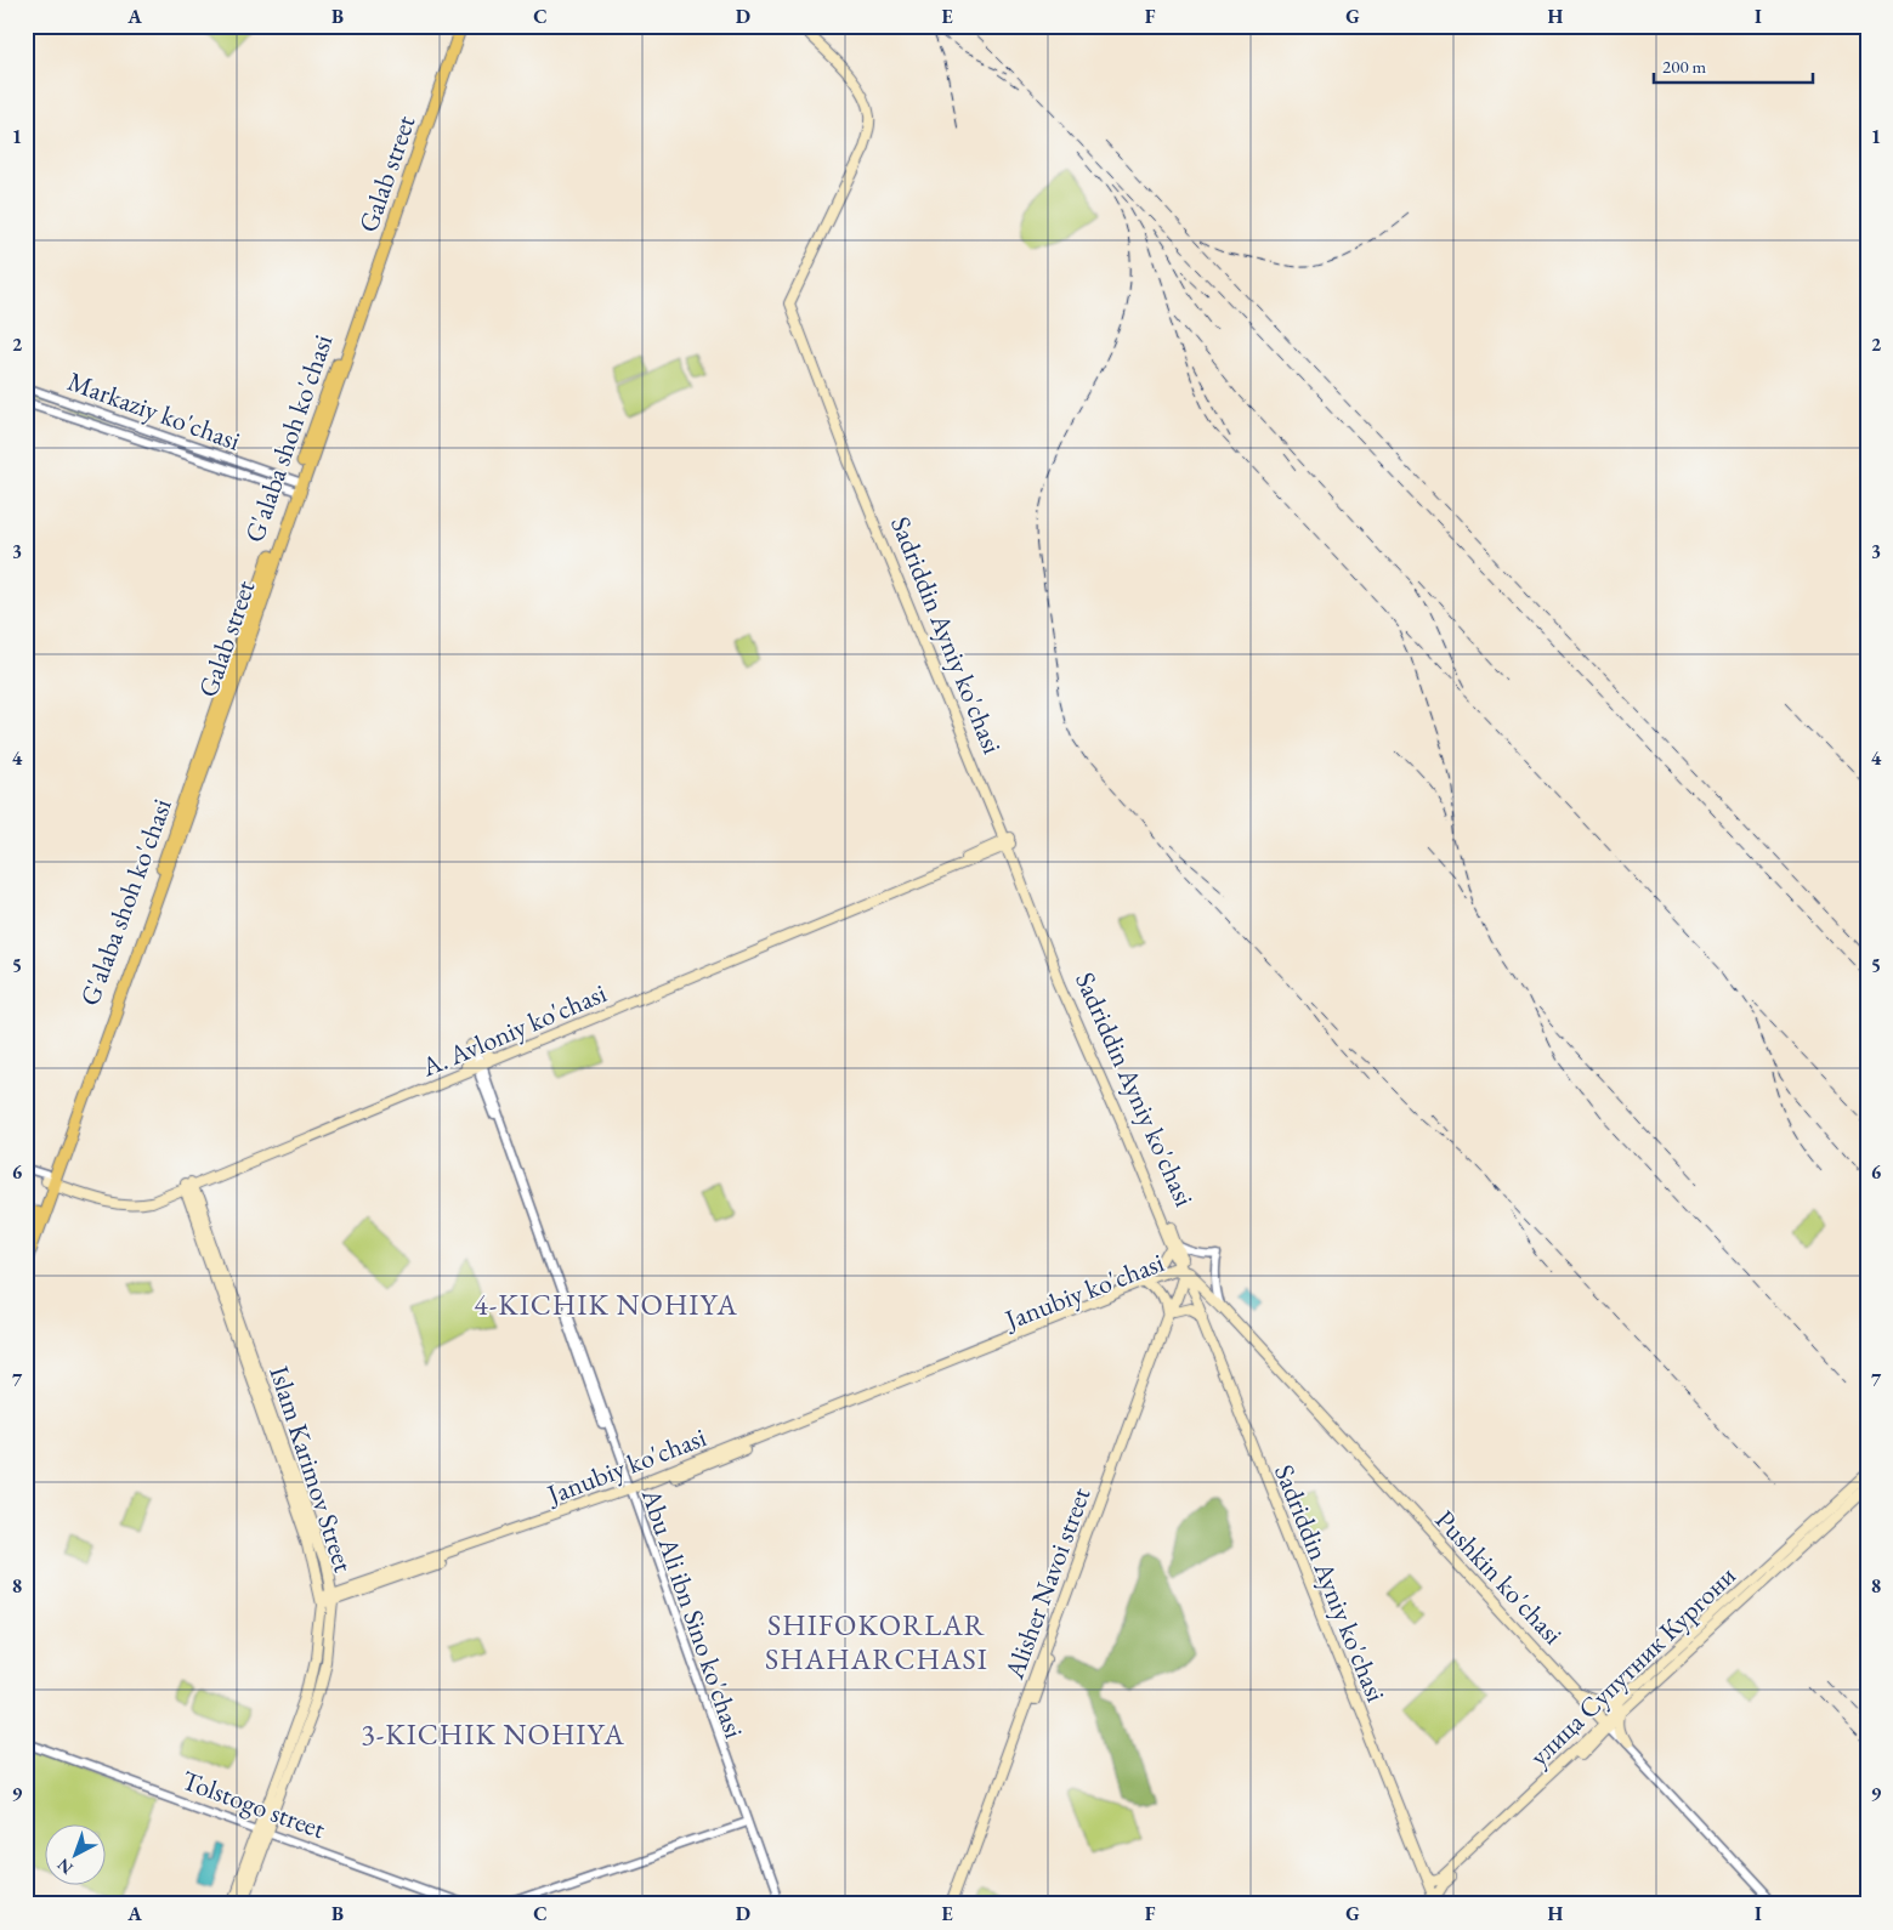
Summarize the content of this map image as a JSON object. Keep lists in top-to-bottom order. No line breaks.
{"streets":{"main road":["Galab street","G'alaba shoh ko'chasi","Sadriddin Ayniy ko'chasi","A. Avloniy ko'chasi","Janubiy ko'chasi","Islam Karimov Street","Pushkin ko'chasi","Alisher Navoi street","улица Супутник Кургони"],"street":["Markaziy ko'chasi","Abu Ali ibn Sino ko'chasi","Tolstogo street"]},"crossings":[["Galab street","Markaziy ko'chasi"],["Galab street","G'alaba shoh ko'chasi"],["Galab street","A. Avloniy ko'chasi"],["Markaziy ko'chasi","G'alaba shoh ko'chasi"],["Sadriddin Ayniy ko'chasi","A. Avloniy ko'chasi"],["Sadriddin Ayniy ko'chasi","Janubiy ko'chasi"],["Sadriddin Ayniy ko'chasi","Pushkin ko'chasi"],["Sadriddin Ayniy ko'chasi","Alisher Navoi street"],["A. Avloniy ko'chasi","Islam Karimov Street"],["A. Avloniy ko'chasi","Abu Ali ibn Sino ko'chasi"],["Janubiy ko'chasi","Islam Karimov Street"],["Janubiy ko'chasi","Pushkin ko'chasi"],["Janubiy ko'chasi","Alisher Navoi street"],["Janubiy ko'chasi","Abu Ali ibn Sino ko'chasi"],["Islam Karimov Street","Tolstogo street"],["Pushkin ko'chasi","Alisher Navoi street"],["Pushkin ko'chasi","улица Супутник Кургони"]],"districts":["4-KICHIK NOHIYA","SHIFOKORLAR SHAHARCHASI","3-KICHIK NOHIYA"],"scale_bar":"200 m","north":"bottom left","grid":{"columns":["A","B","C","D","E","F","G","H","I"],"rows":["1","2","3","4","5","6","7","8","9"]}}
